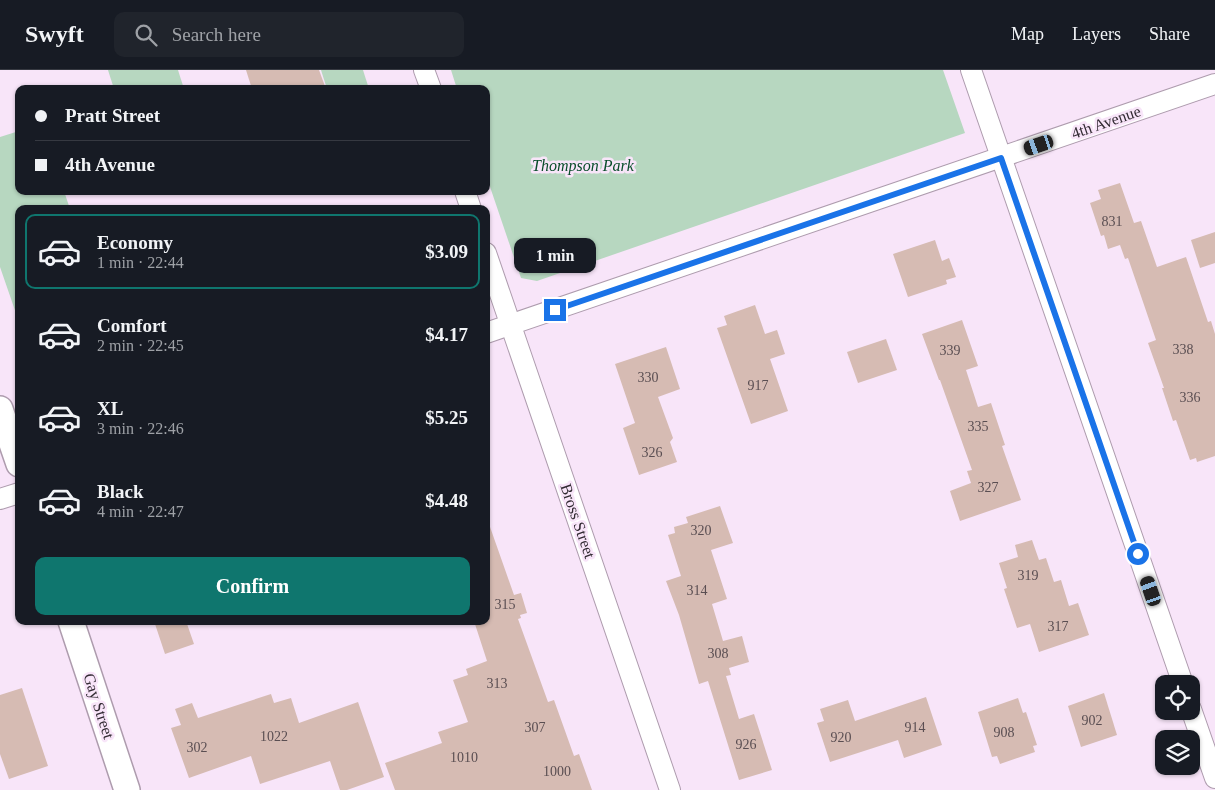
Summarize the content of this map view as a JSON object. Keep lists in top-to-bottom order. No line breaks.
{"streets":{"street":["4th Avenue","Bross Street","Gay Street"]},"crossings":[["4th Avenue","Bross Street"]],"parks":["Thompson Park"],"house_numbers":["831","338","339","330","917","336","335","326","327","320","319","314","315","317","308","313","902","307","914","908","1022","920","926","302","1010","1000"],"page":{"header":"Swyft","search":"Search here","nav":["Map","Layers","Share"],"banner":["Pratt Street","4th Avenue"],"list":[{"name":"Economy","note":"1 min · 22:44","value":"$3.09"},{"name":"Comfort","note":"2 min · 22:45","value":"$4.17"},{"name":"XL","note":"3 min · 22:46","value":"$5.25"},{"name":"Black","note":"4 min · 22:47","value":"$4.48"}],"bubble":"1 min","buttons":"Confirm"}}
